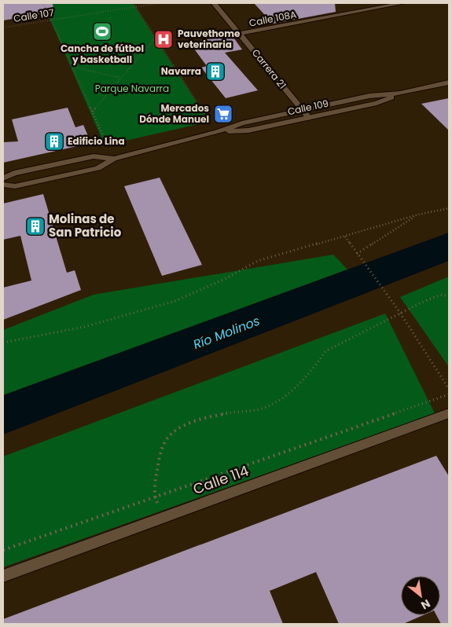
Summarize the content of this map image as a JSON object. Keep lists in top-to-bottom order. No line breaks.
{"streets":{"street":["Calle 108A","Carrera 21","Calle 109","Calle 114"],"path":["Calle 107"]},"crossings":[["Calle 108A","Carrera 21"],["Carrera 21","Calle 109"]],"water":["Río Molinos"],"parks":["Parque Navarra"],"places":{"sports":["Cancha de fútbol y basketball"],"hospital":["Pauvethome veterinaria"],"building":["Navarra","Edificio Lina","Molinas de San Patricio"],"supermarket":["Mercados Dónde Manuel"]},"north":"bottom right"}
